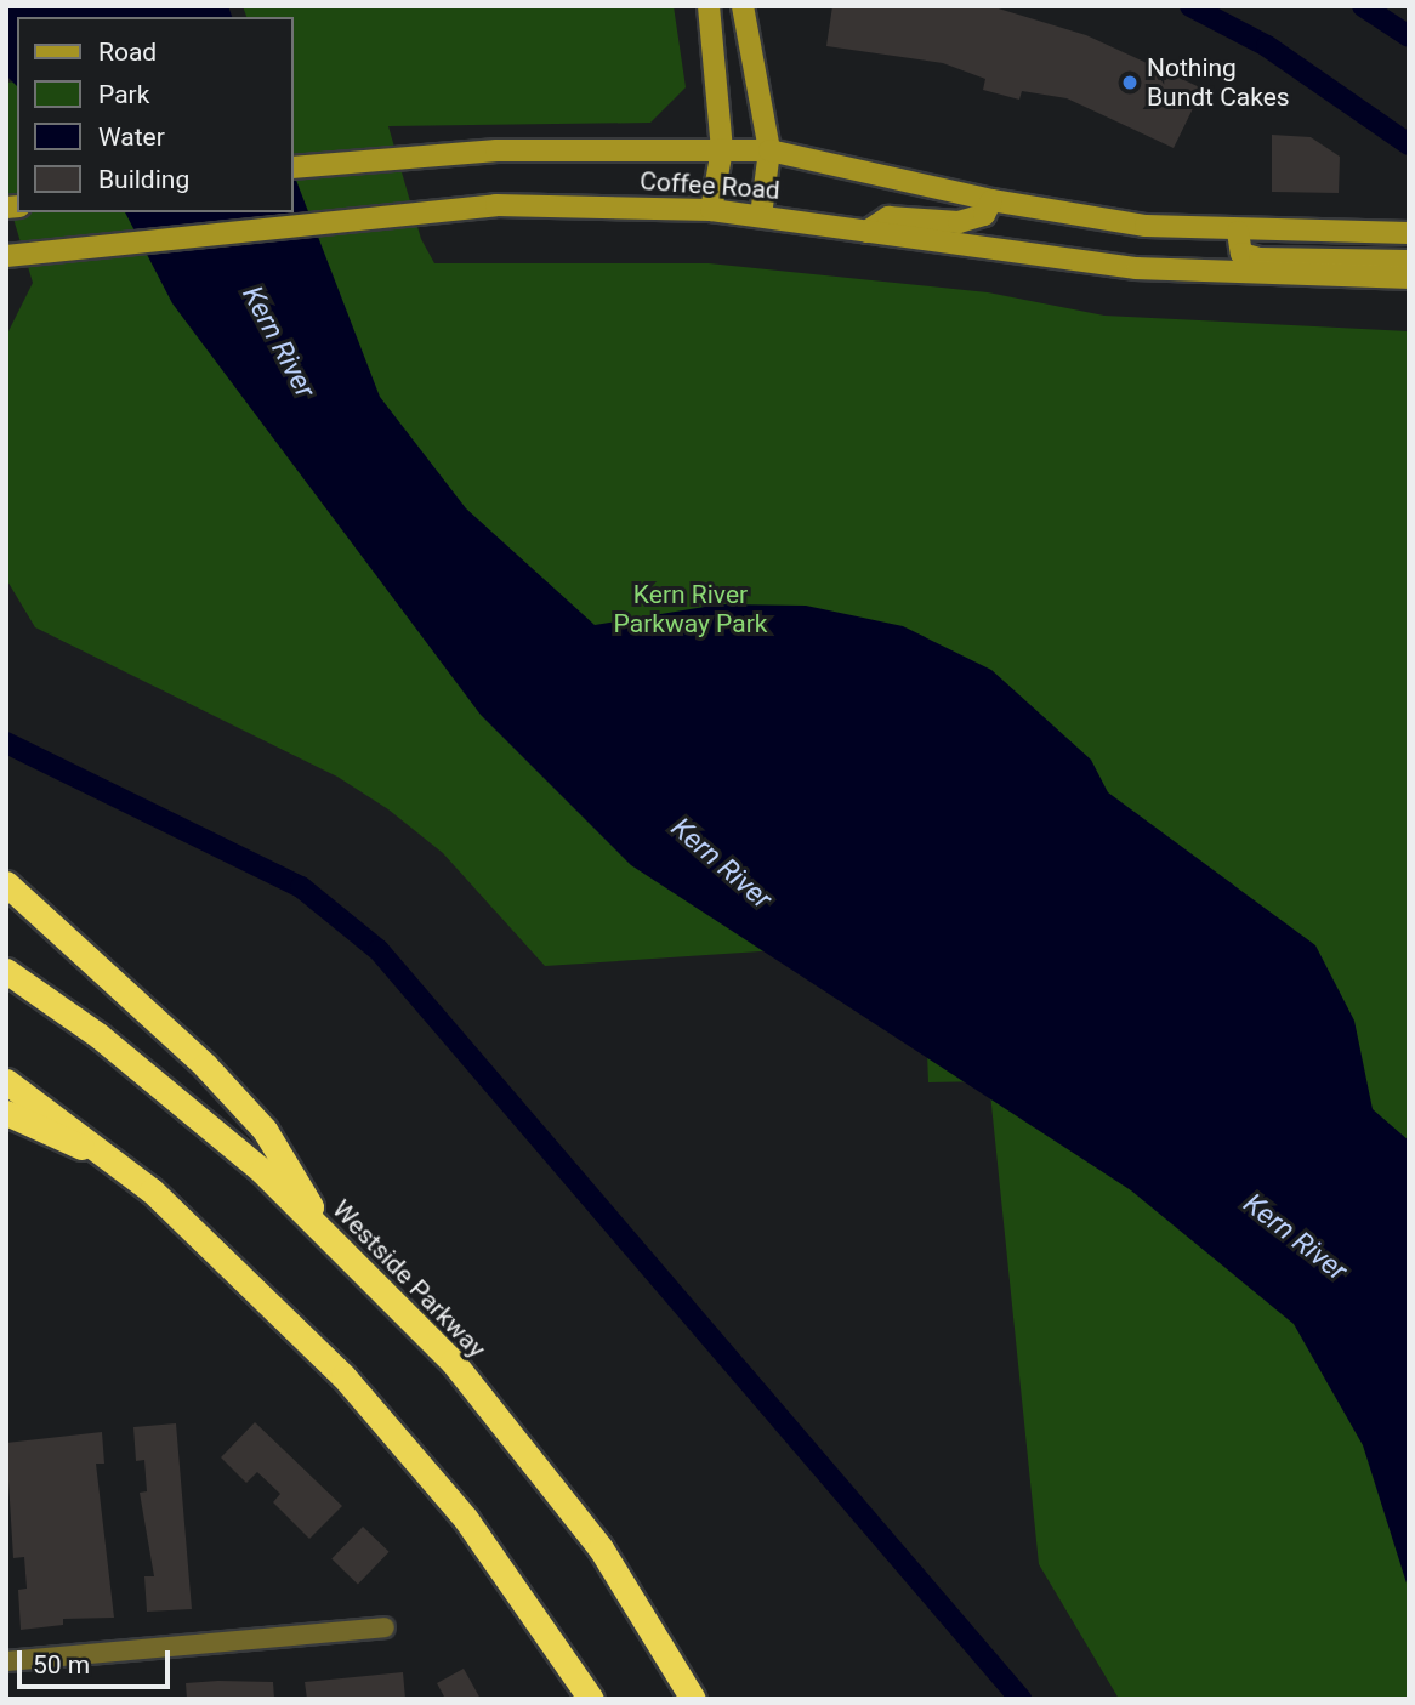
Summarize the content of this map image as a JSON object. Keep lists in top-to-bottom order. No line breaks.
{"streets":{"highway":["Westside Parkway"],"main road":["Coffee Road"]},"water":["Kern River"],"parks":["Kern River Parkway Park"],"places":["Nothing Bundt Cakes"],"legend":["Road","Park","Water","Building"],"scale_bar":"50 m"}
